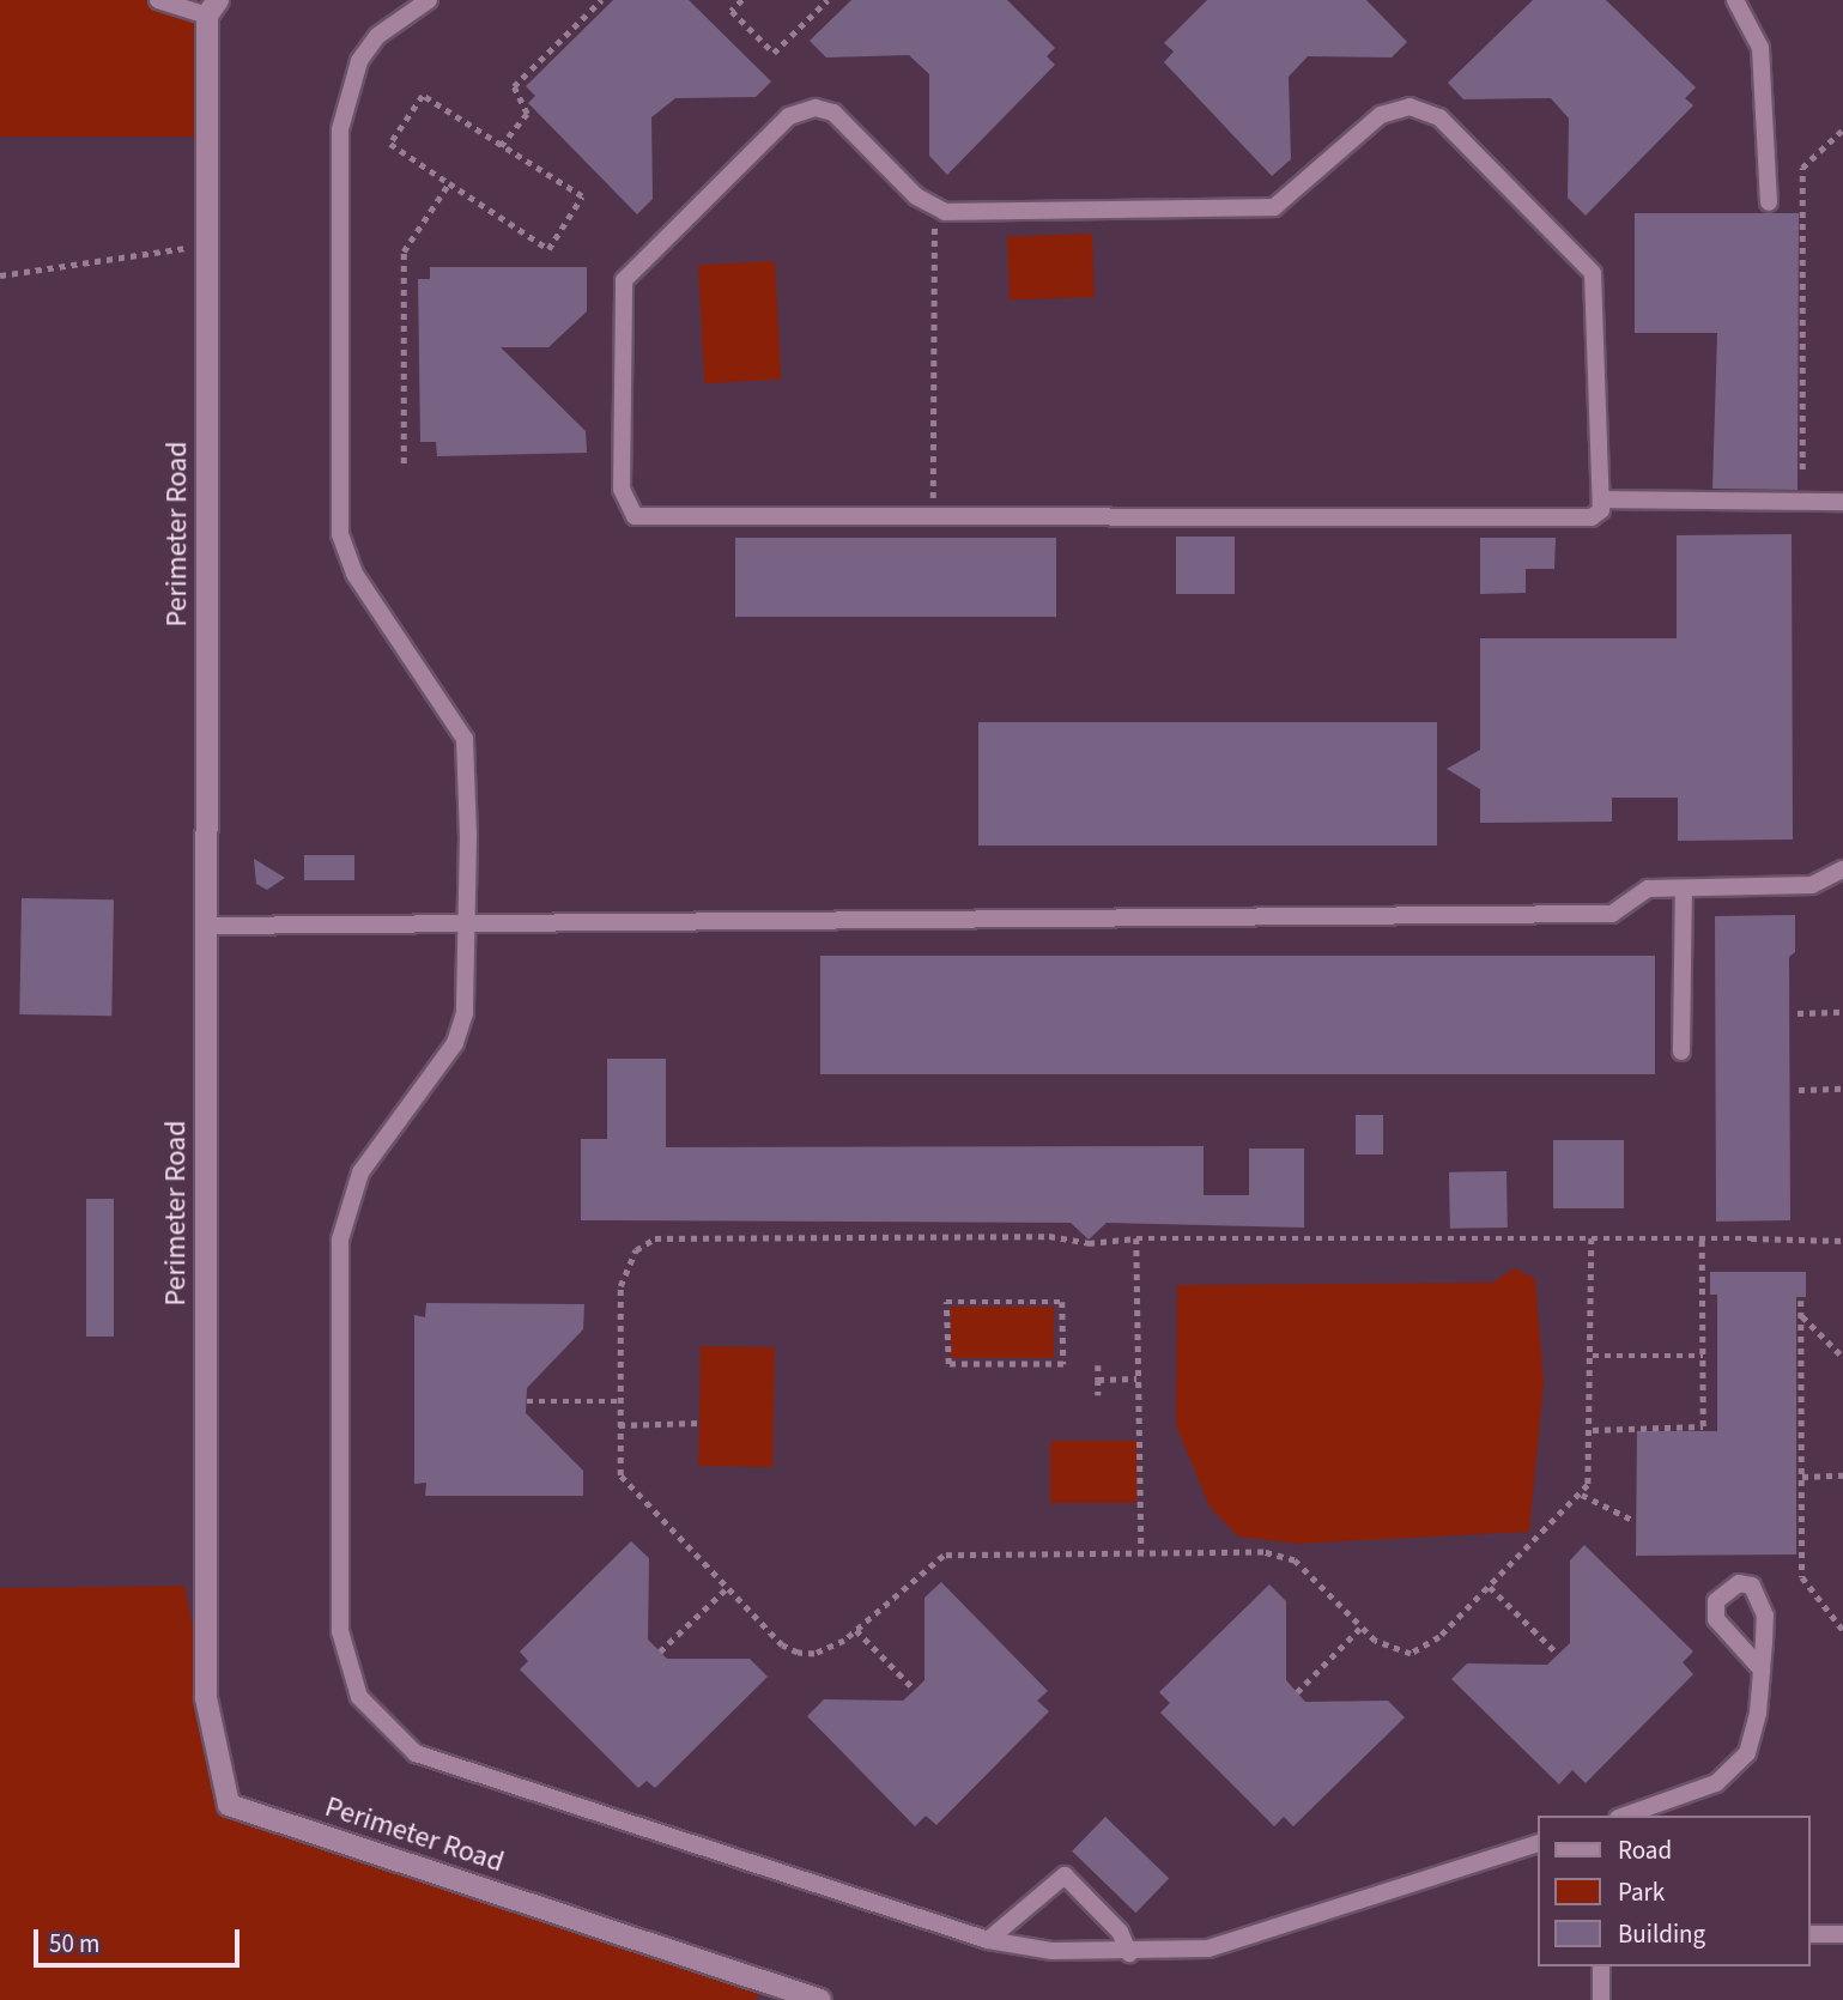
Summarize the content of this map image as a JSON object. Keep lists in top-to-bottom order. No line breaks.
{"streets":{"street":["Perimeter Road"]},"legend":["Road","Park","Building"],"scale_bar":"50 m"}
